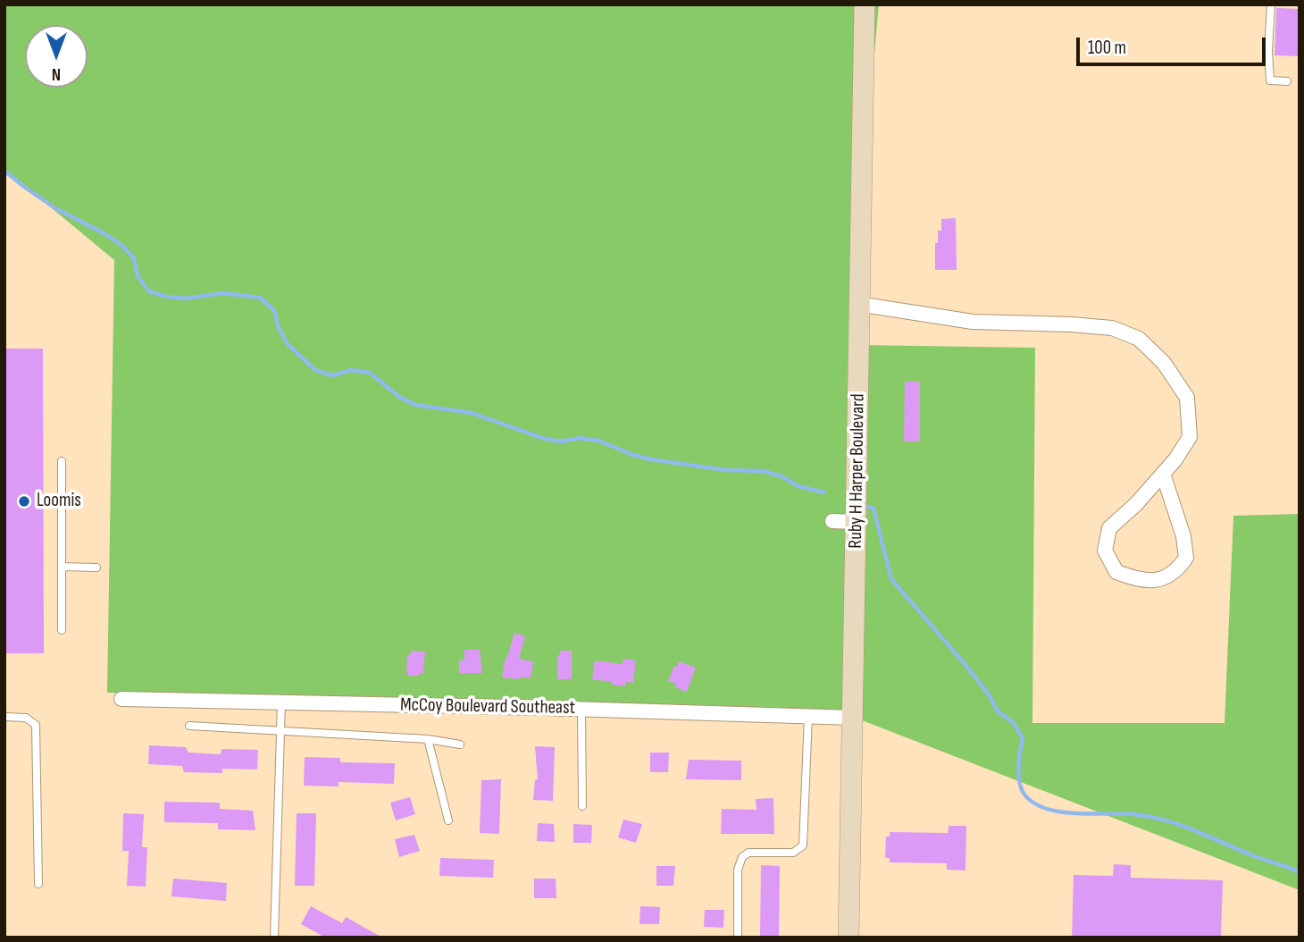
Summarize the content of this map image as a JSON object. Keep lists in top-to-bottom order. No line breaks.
{"streets":{"street":["Ruby H Harper Boulevard","McCoy Boulevard Southeast"]},"crossings":[["Ruby H Harper Boulevard","McCoy Boulevard Southeast"]],"places":["Loomis"],"scale_bar":"100 m","north":"bottom"}
